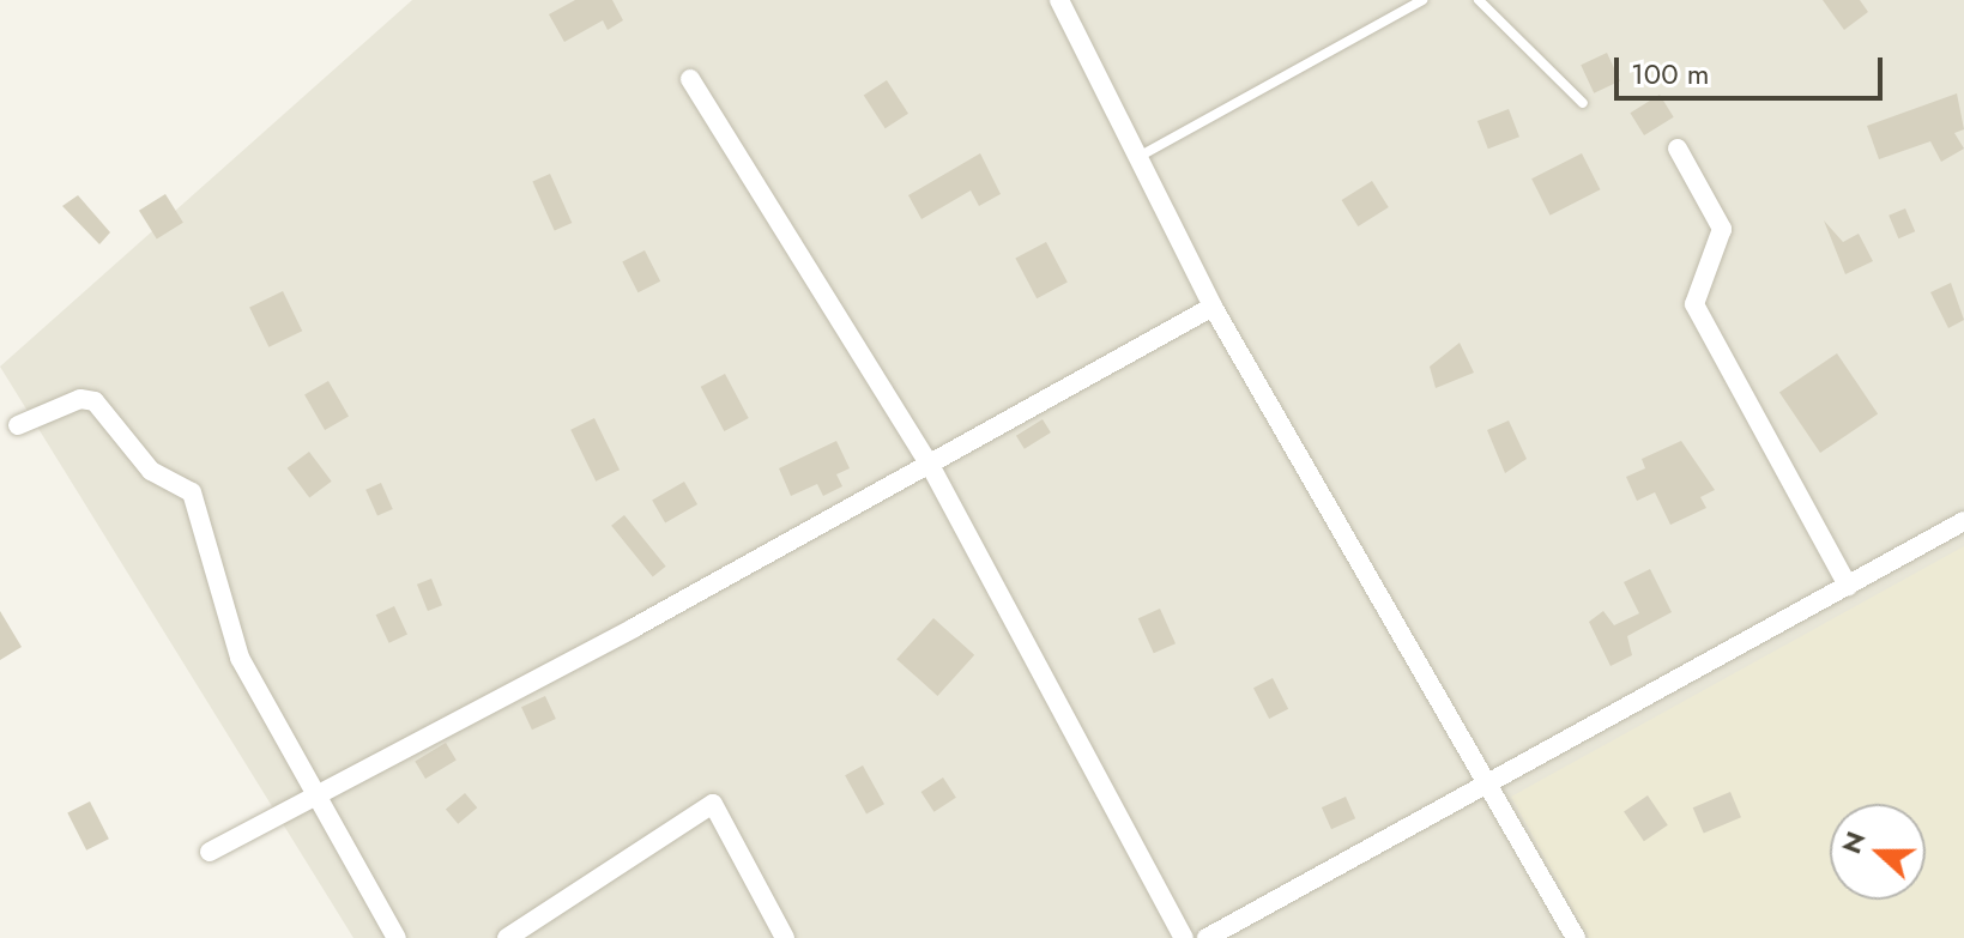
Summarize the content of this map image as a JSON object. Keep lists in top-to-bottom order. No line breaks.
{"scale_bar":"100 m","north":"left"}
